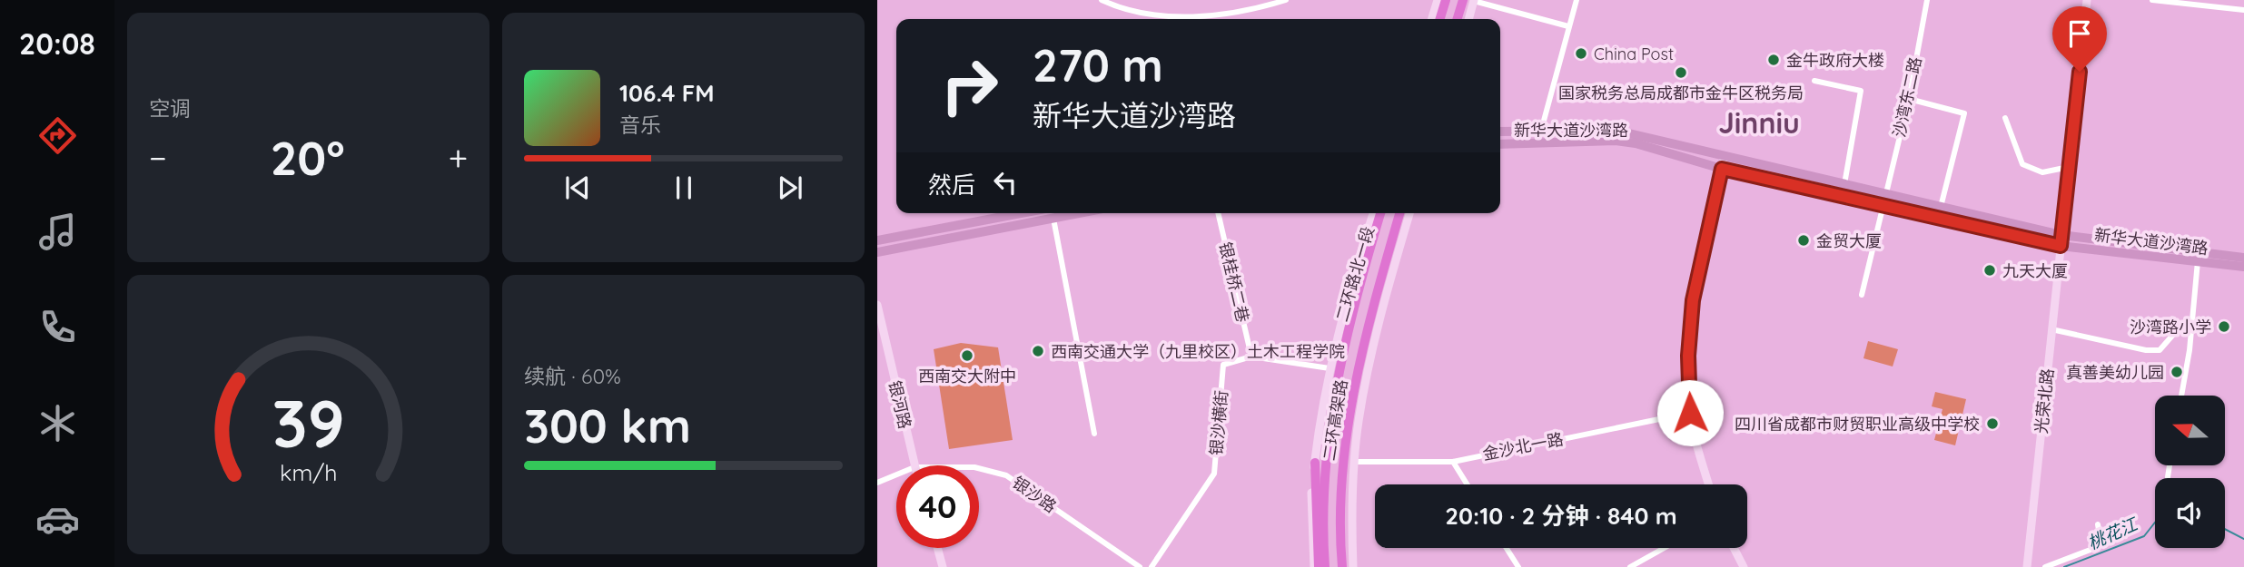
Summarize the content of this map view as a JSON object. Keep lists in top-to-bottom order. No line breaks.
{"streets":{"highway":["二环高架路"],"main road":["新华大道沙湾路"],"street":["沙湾东二路","二环路北一段","银桂桥二巷","光荣北路","银河路","银沙横街","金沙北一路","银沙路"]},"crossings":[["沙湾东二路","新华大道沙湾路"],["新华大道沙湾路","光荣北路"],["银桂桥二巷","银沙横街"]],"districts":["Jinniu"],"water":["桃花江"],"places":["China Post","金牛政府大楼","国家税务总局成都市金牛区税务局","金贸大厦","九天大厦","沙湾路小学","西南交通大学（九里校区）土木工程学院","西南交大附中","真善美幼儿园","四川省成都市财贸职业高级中学校"],"north":"left","page":{"tabs":"20:08","tile":["空调",["续航 · 60%","300 km"]],"turn":["270 m","新华大道沙湾路"],"song":["106.4 FM","音乐"],"heat":["−","20°","+"],"then":"然后","limit":"40","trip":"20:10 · 2 分钟 · 840 m","gauge":["39","km/h"]}}
